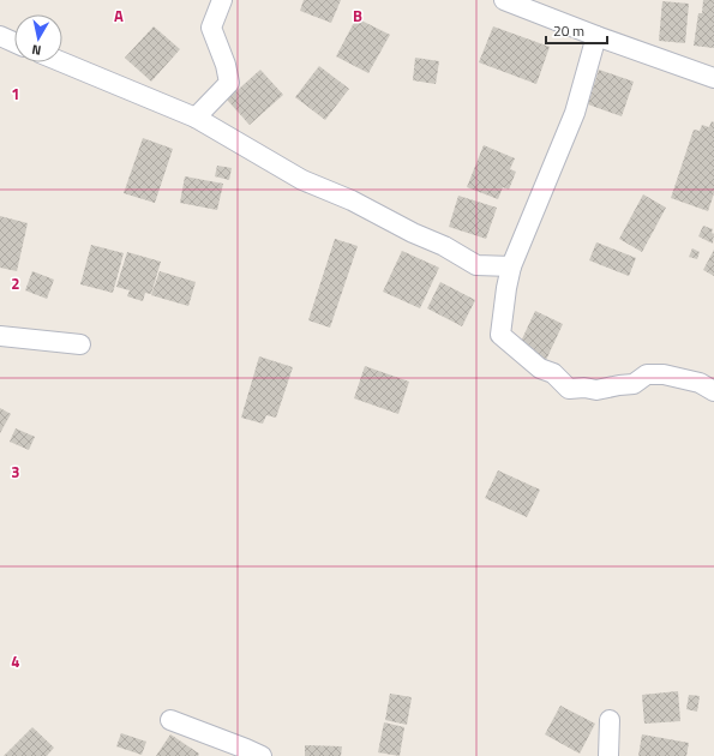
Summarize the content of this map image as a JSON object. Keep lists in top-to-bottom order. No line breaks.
{"scale_bar":"20 m","north":"bottom","grid":{"columns":["A","B"],"rows":["1","2","3","4"]}}
